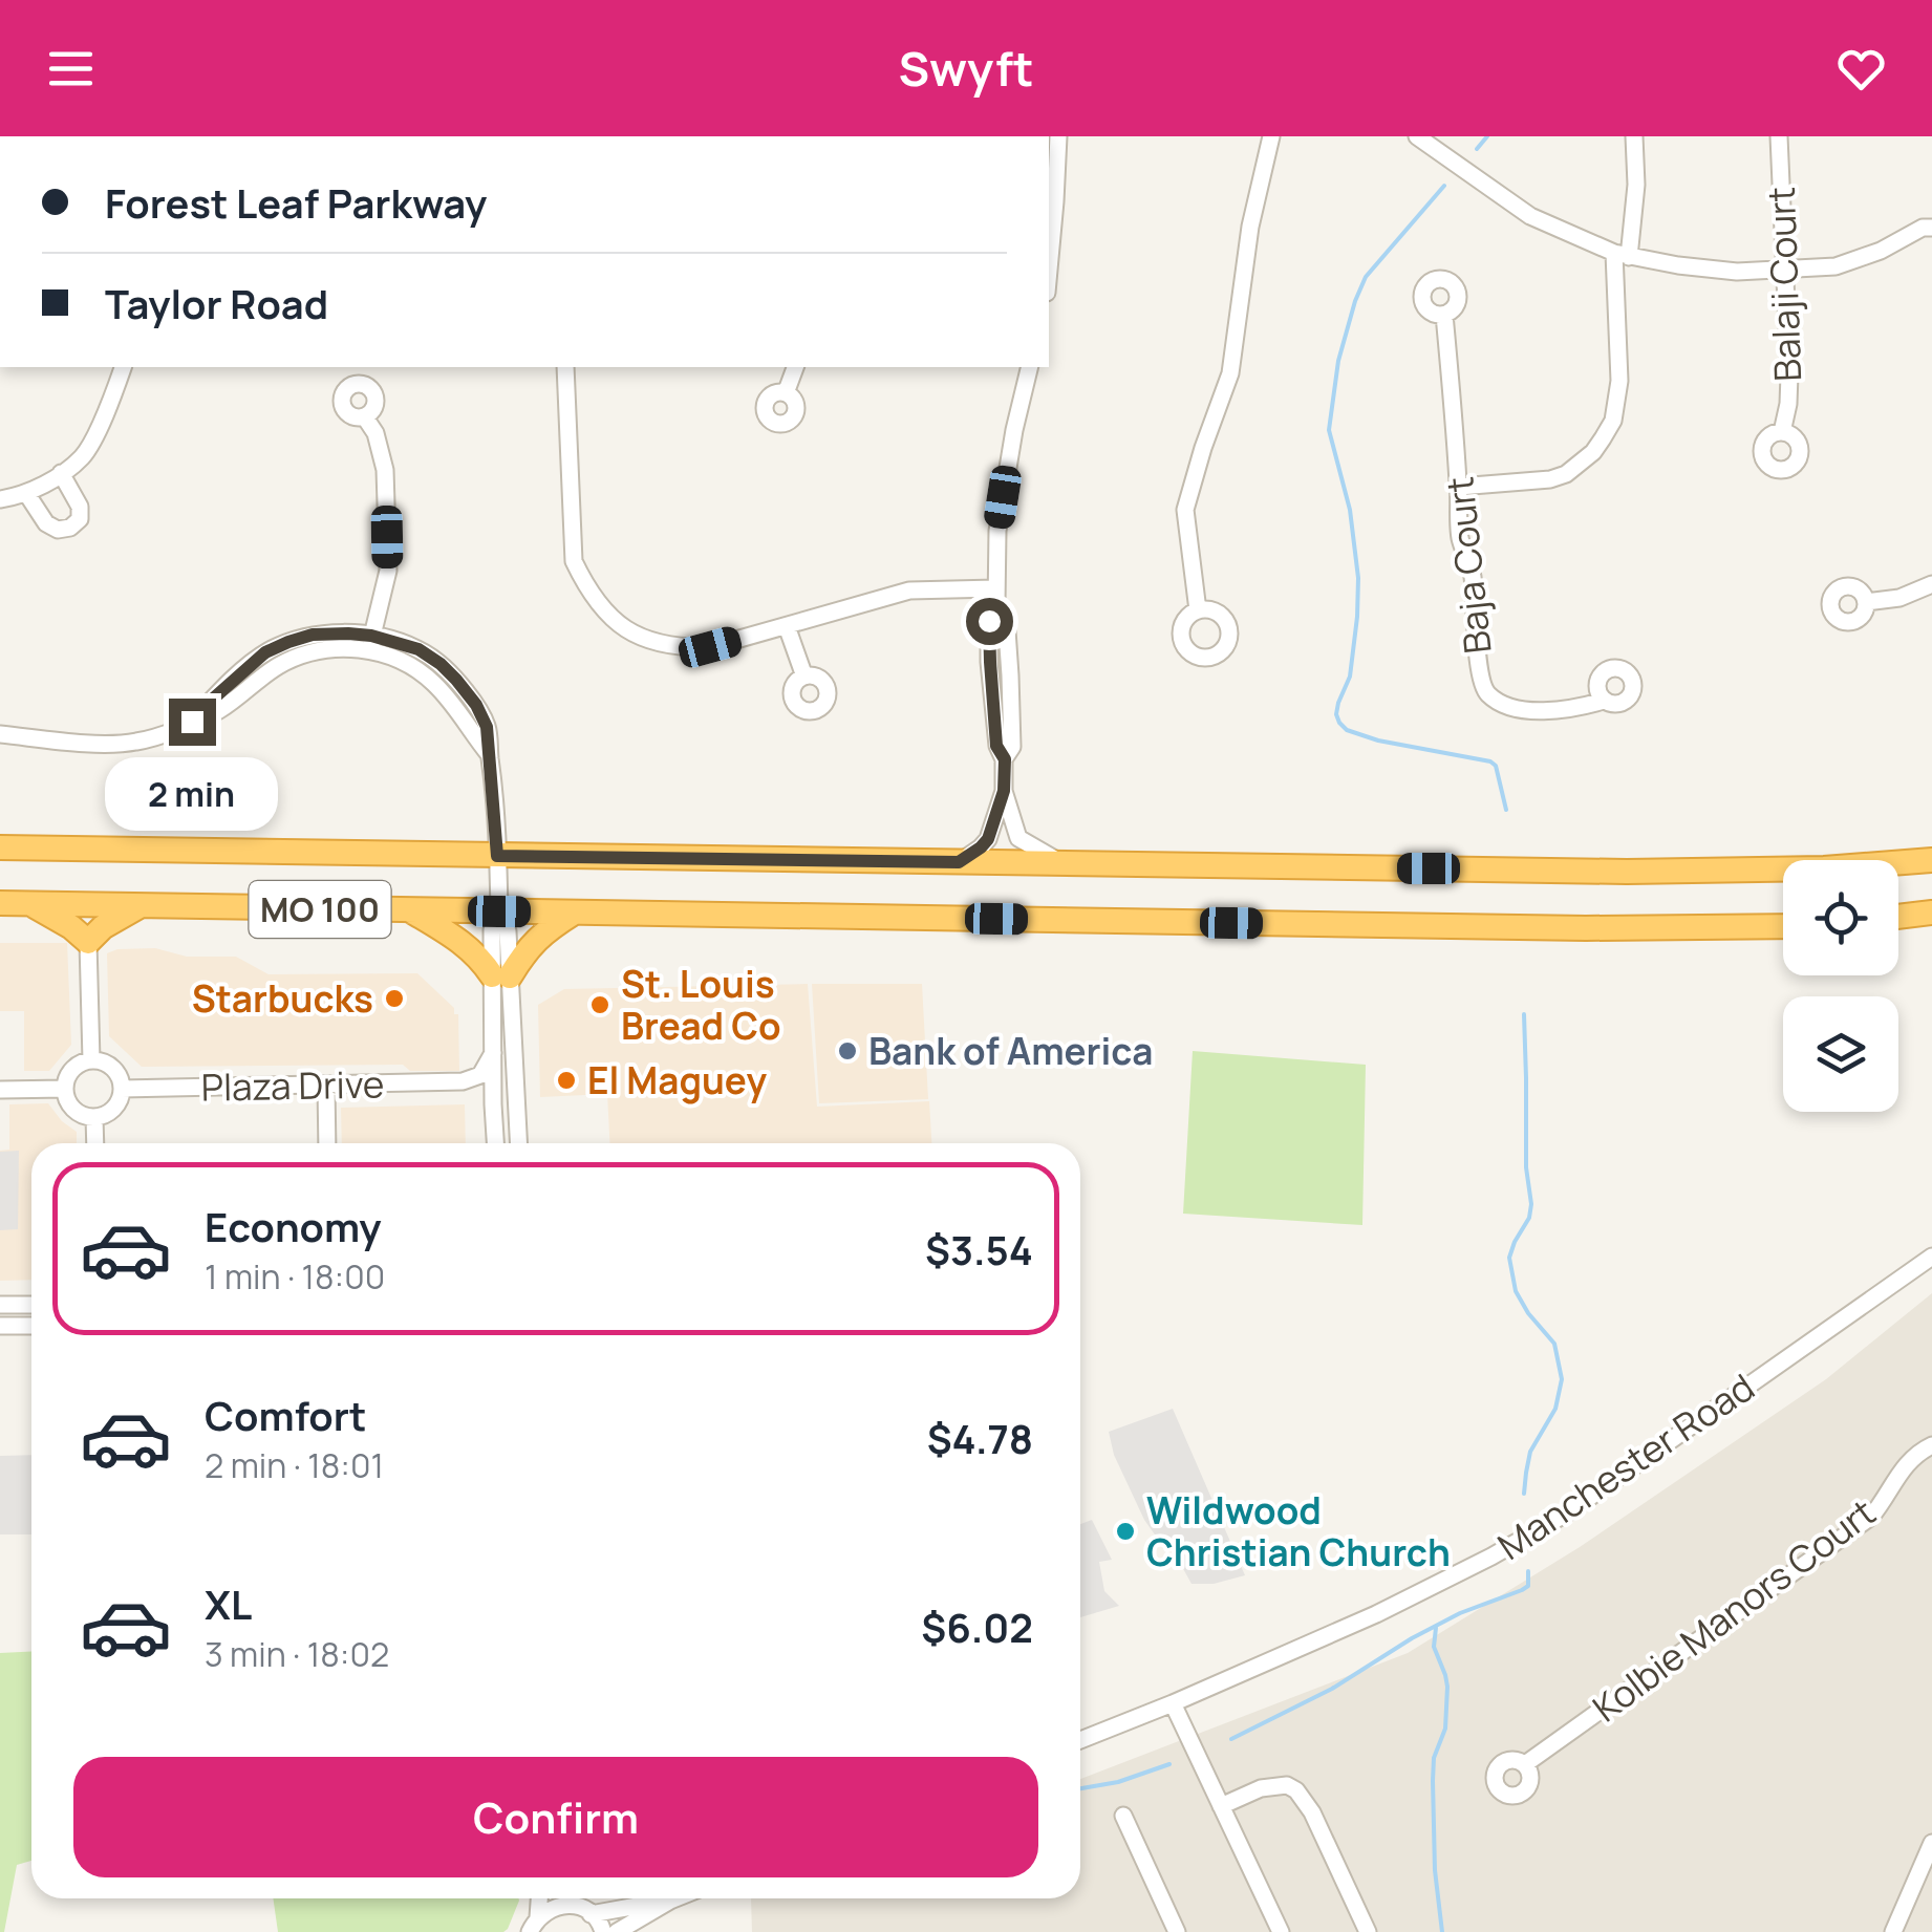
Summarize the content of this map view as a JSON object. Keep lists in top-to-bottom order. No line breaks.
{"streets":{"highway":["MO 100"],"street":["Balaji Court","Baja Court","Plaza Drive","Manchester Road","Kolbie Manors Court"]},"places":["Starbucks","St. Louis Bread Co","Bank of America","El Maguey","Wildwood Christian Church"],"page":{"header":"Swyft","banner":["Forest Leaf Parkway","Taylor Road"],"bubble":"2 min","list":[{"name":"Economy","note":"1 min · 18:00","value":"$3.54"},{"name":"Comfort","note":"2 min · 18:01","value":"$4.78"},{"name":"XL","note":"3 min · 18:02","value":"$6.02"}],"buttons":"Confirm"}}
